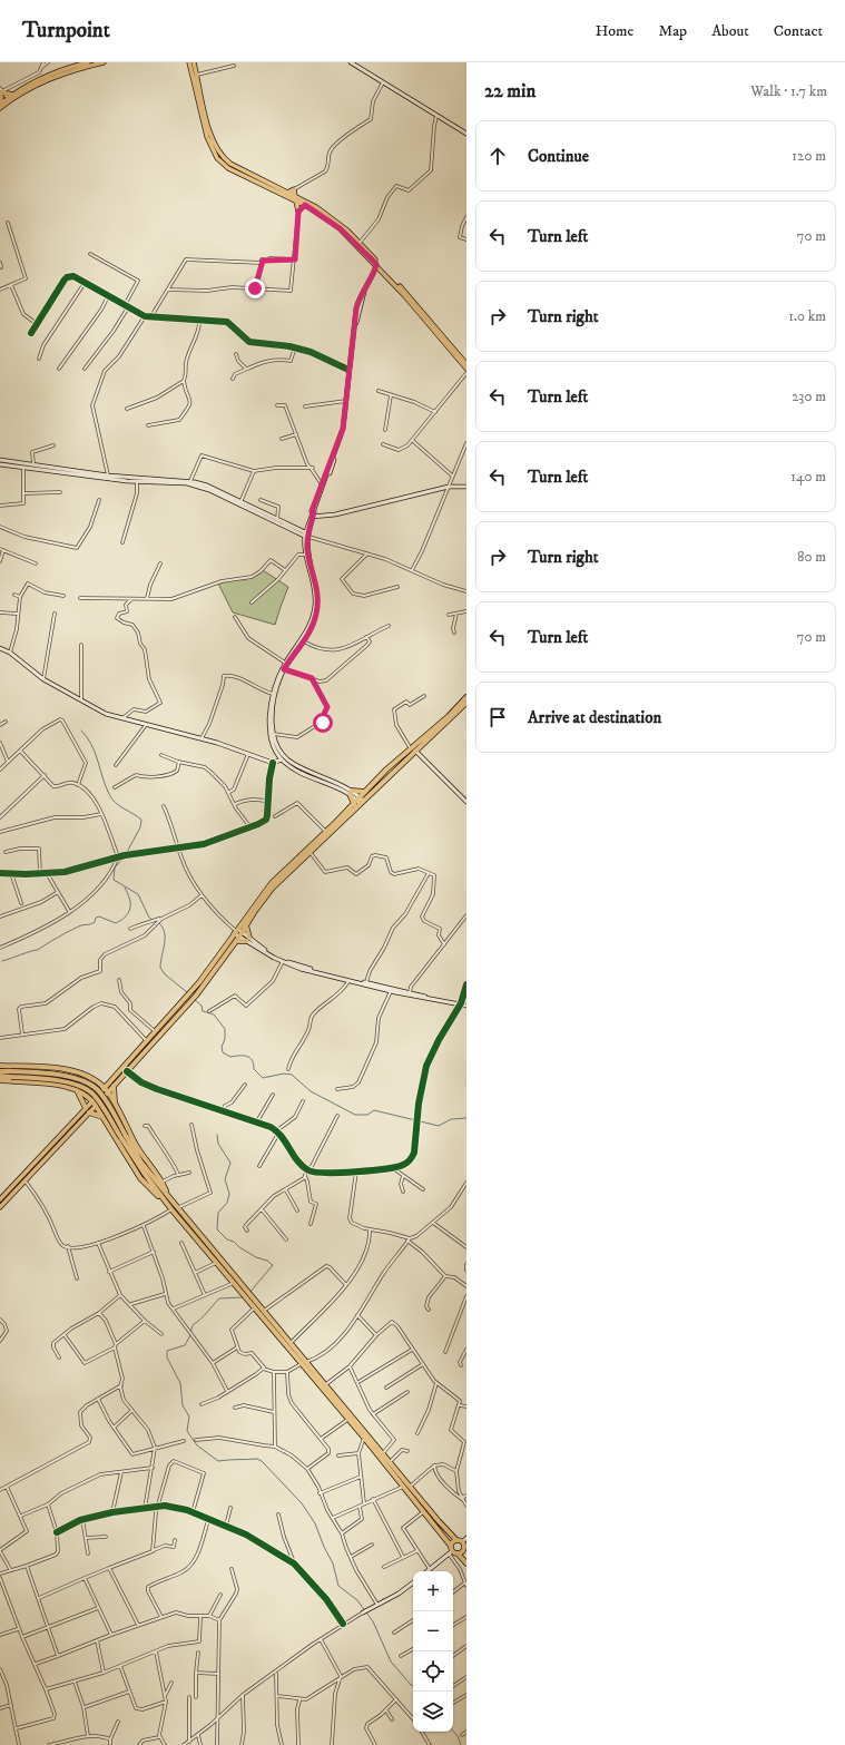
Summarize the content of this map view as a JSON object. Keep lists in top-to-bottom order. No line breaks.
{"page":{"header":"Turnpoint","nav":["Home","Map","About","Contact"],"heading":["22 min","Walk · 1.7 km"],"list":[["Continue","120 m"],["Turn left","70 m"],["Turn right","1.0 km"],["Turn left","230 m"],["Turn left","140 m"],["Turn right","80 m"],["Turn left","70 m"],"Arrive at destination"],"map_buttons":["+","−"]}}
